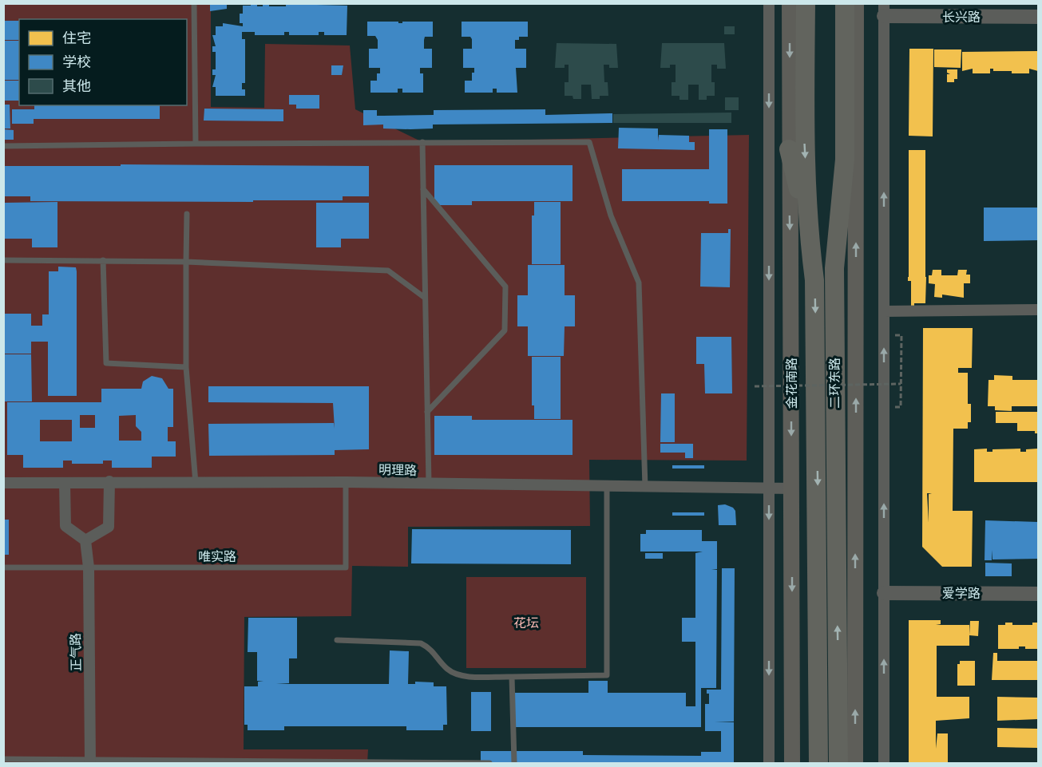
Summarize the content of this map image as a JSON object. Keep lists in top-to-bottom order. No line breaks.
{"streets":{"highway":["二环东路"],"main road":["金花南路"],"street":["长兴路","明理路","爱学路","正气路"],"lane":["唯实路"]},"crossings":[["金花南路","明理路"],["明理路","唯实路"],["唯实路","正气路"]],"parks":["花坛"],"legend":["住宅","学校","其他"]}
